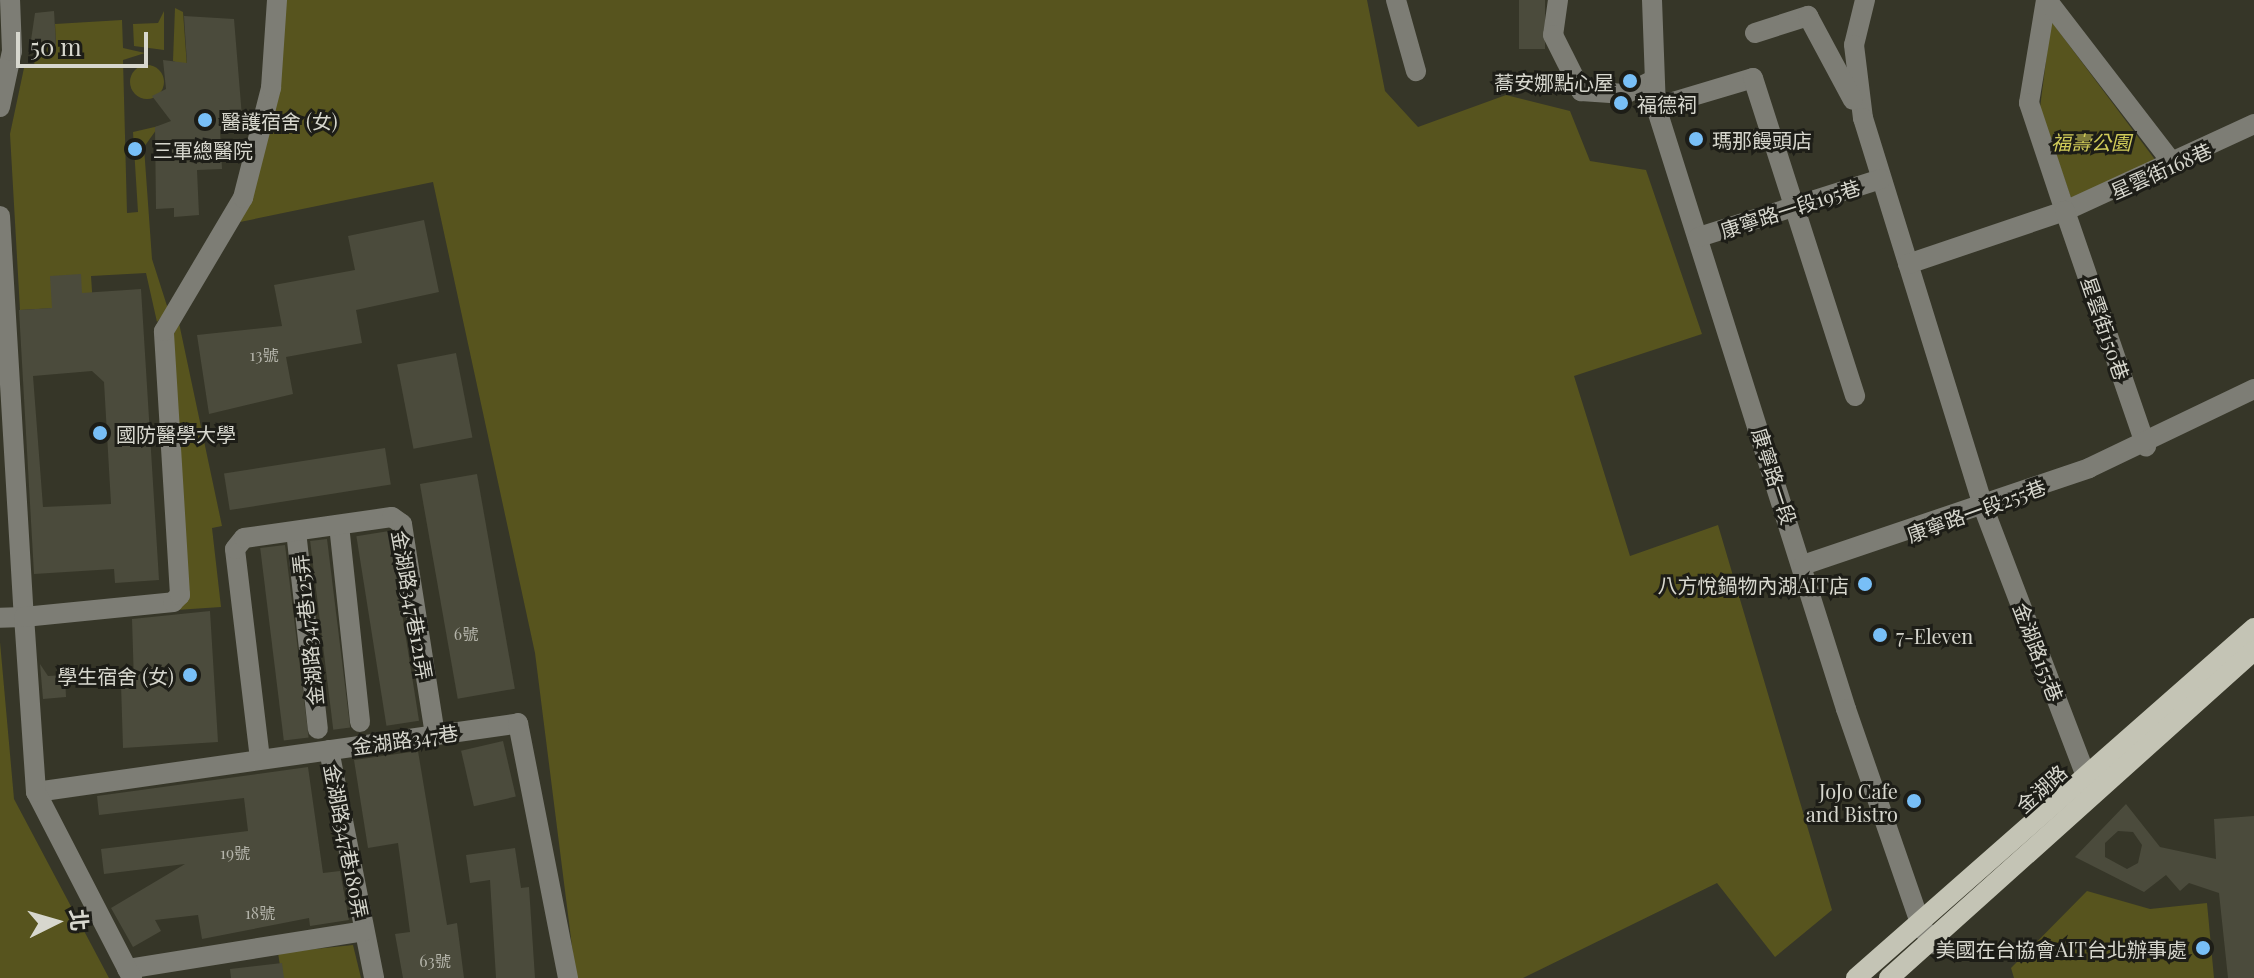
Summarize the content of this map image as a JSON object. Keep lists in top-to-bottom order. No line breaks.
{"streets":{"main road":["金湖路"],"street":["星雲街168巷","康寧路一段195巷","星雲街150巷","康寧路一段","康寧路一段255巷","金湖路347巷121弄","金湖路347巷125弄","金湖路155巷","金湖路347巷","金湖路347巷180弄"]},"crossings":[["星雲街168巷","星雲街150巷"],["康寧路一段195巷","康寧路一段"],["康寧路一段195巷","金湖路155巷"],["星雲街150巷","康寧路一段255巷"],["康寧路一段","康寧路一段255巷"],["康寧路一段","金湖路"],["康寧路一段255巷","金湖路155巷"],["金湖路347巷121弄","金湖路347巷125弄"],["金湖路347巷121弄","金湖路347巷"],["金湖路155巷","金湖路"],["金湖路347巷","金湖路347巷180弄"]],"parks":["福壽公園"],"places":["蕎安娜點心屋","福德祠","醫護宿舍 (女)","瑪那饅頭店","三軍總醫院","國防醫學大學","八方悅鍋物內湖AIT店","7-Eleven","學生宿舍 (女)","JoJo Cafe and Bistro","美國在台協會AIT台北辦事處"],"house_numbers":["13號","6號","19號","18號","63號"],"scale_bar":"50 m","north":"right"}
